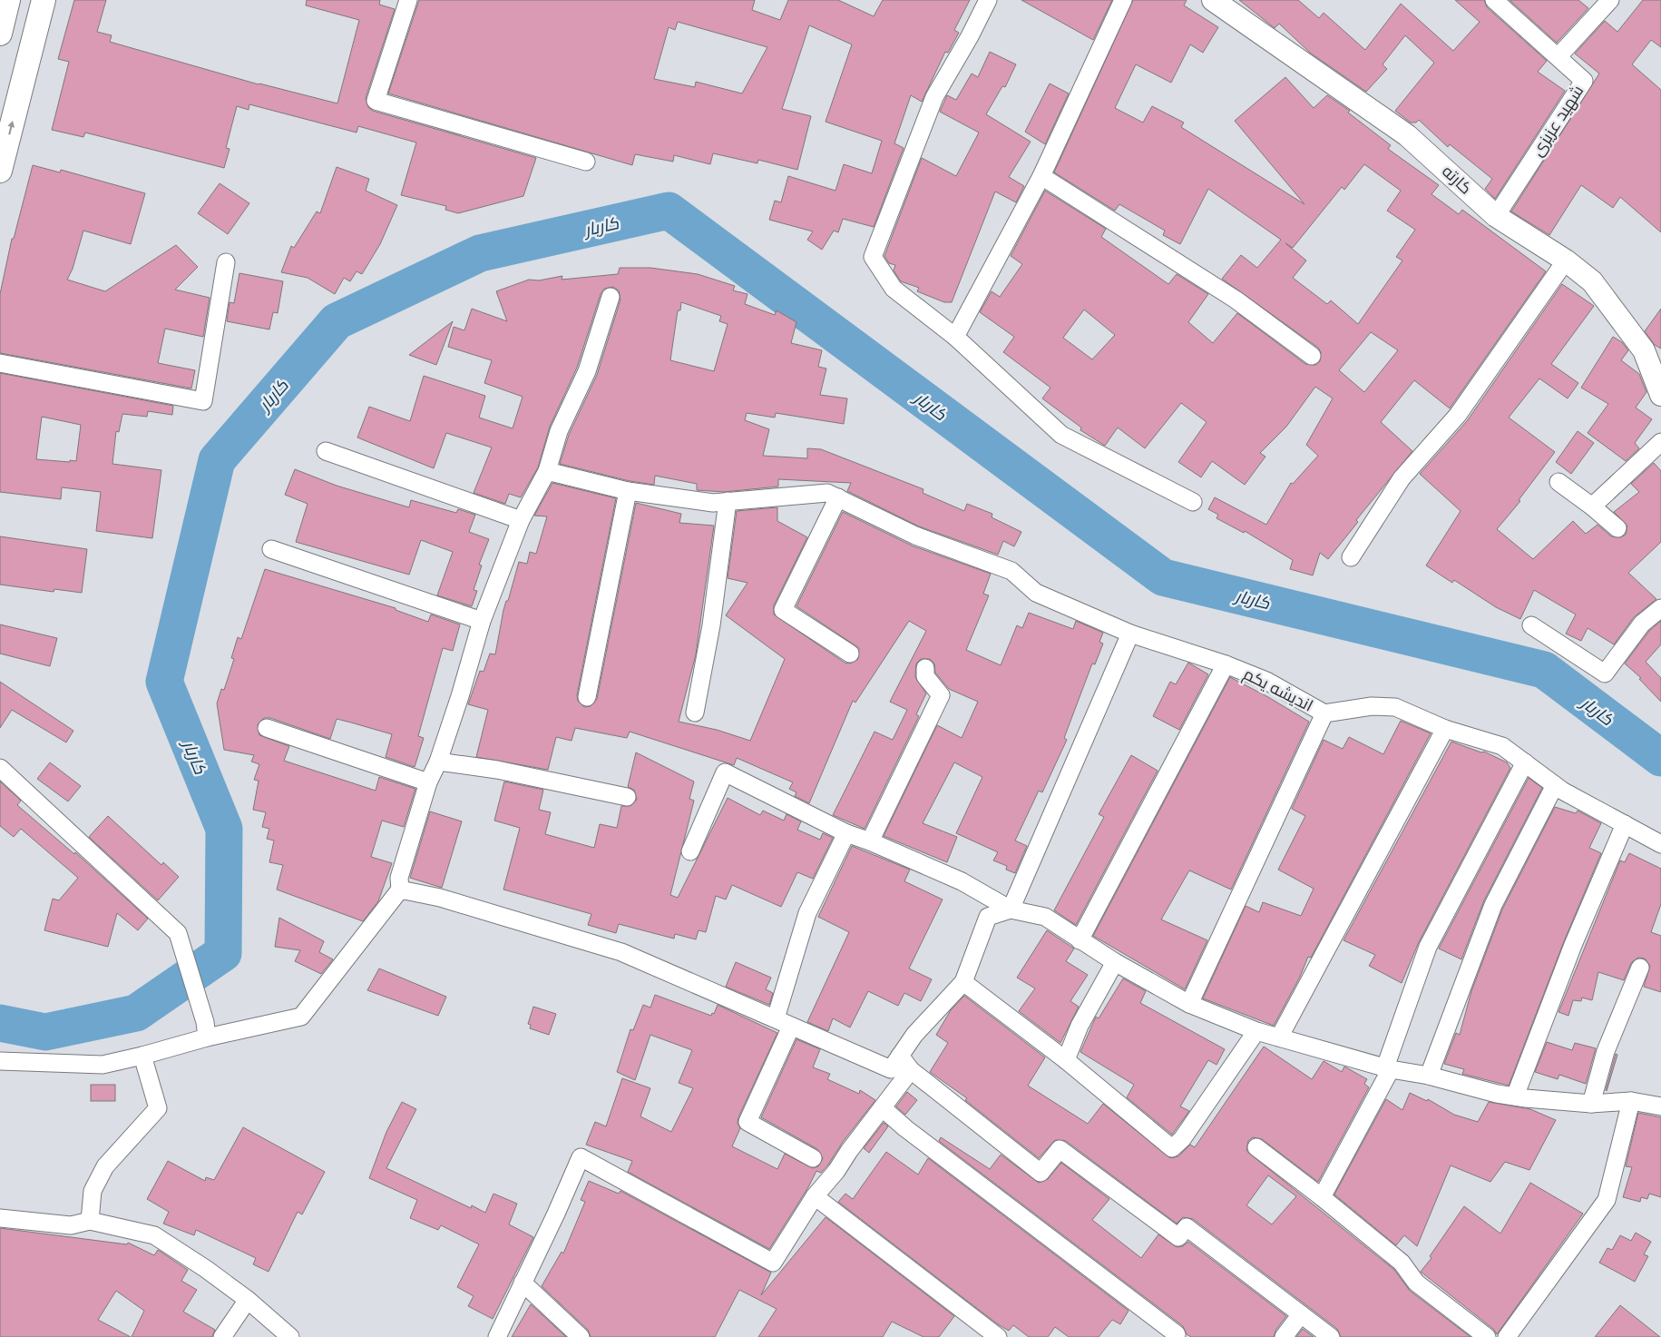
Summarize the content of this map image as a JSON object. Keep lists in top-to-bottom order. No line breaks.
{"streets":{"street":["شهید عزیزی","کارته","اندیشه یکم"]},"crossings":[["شهید عزیزی","کارته"]],"water":["کاربار"]}
